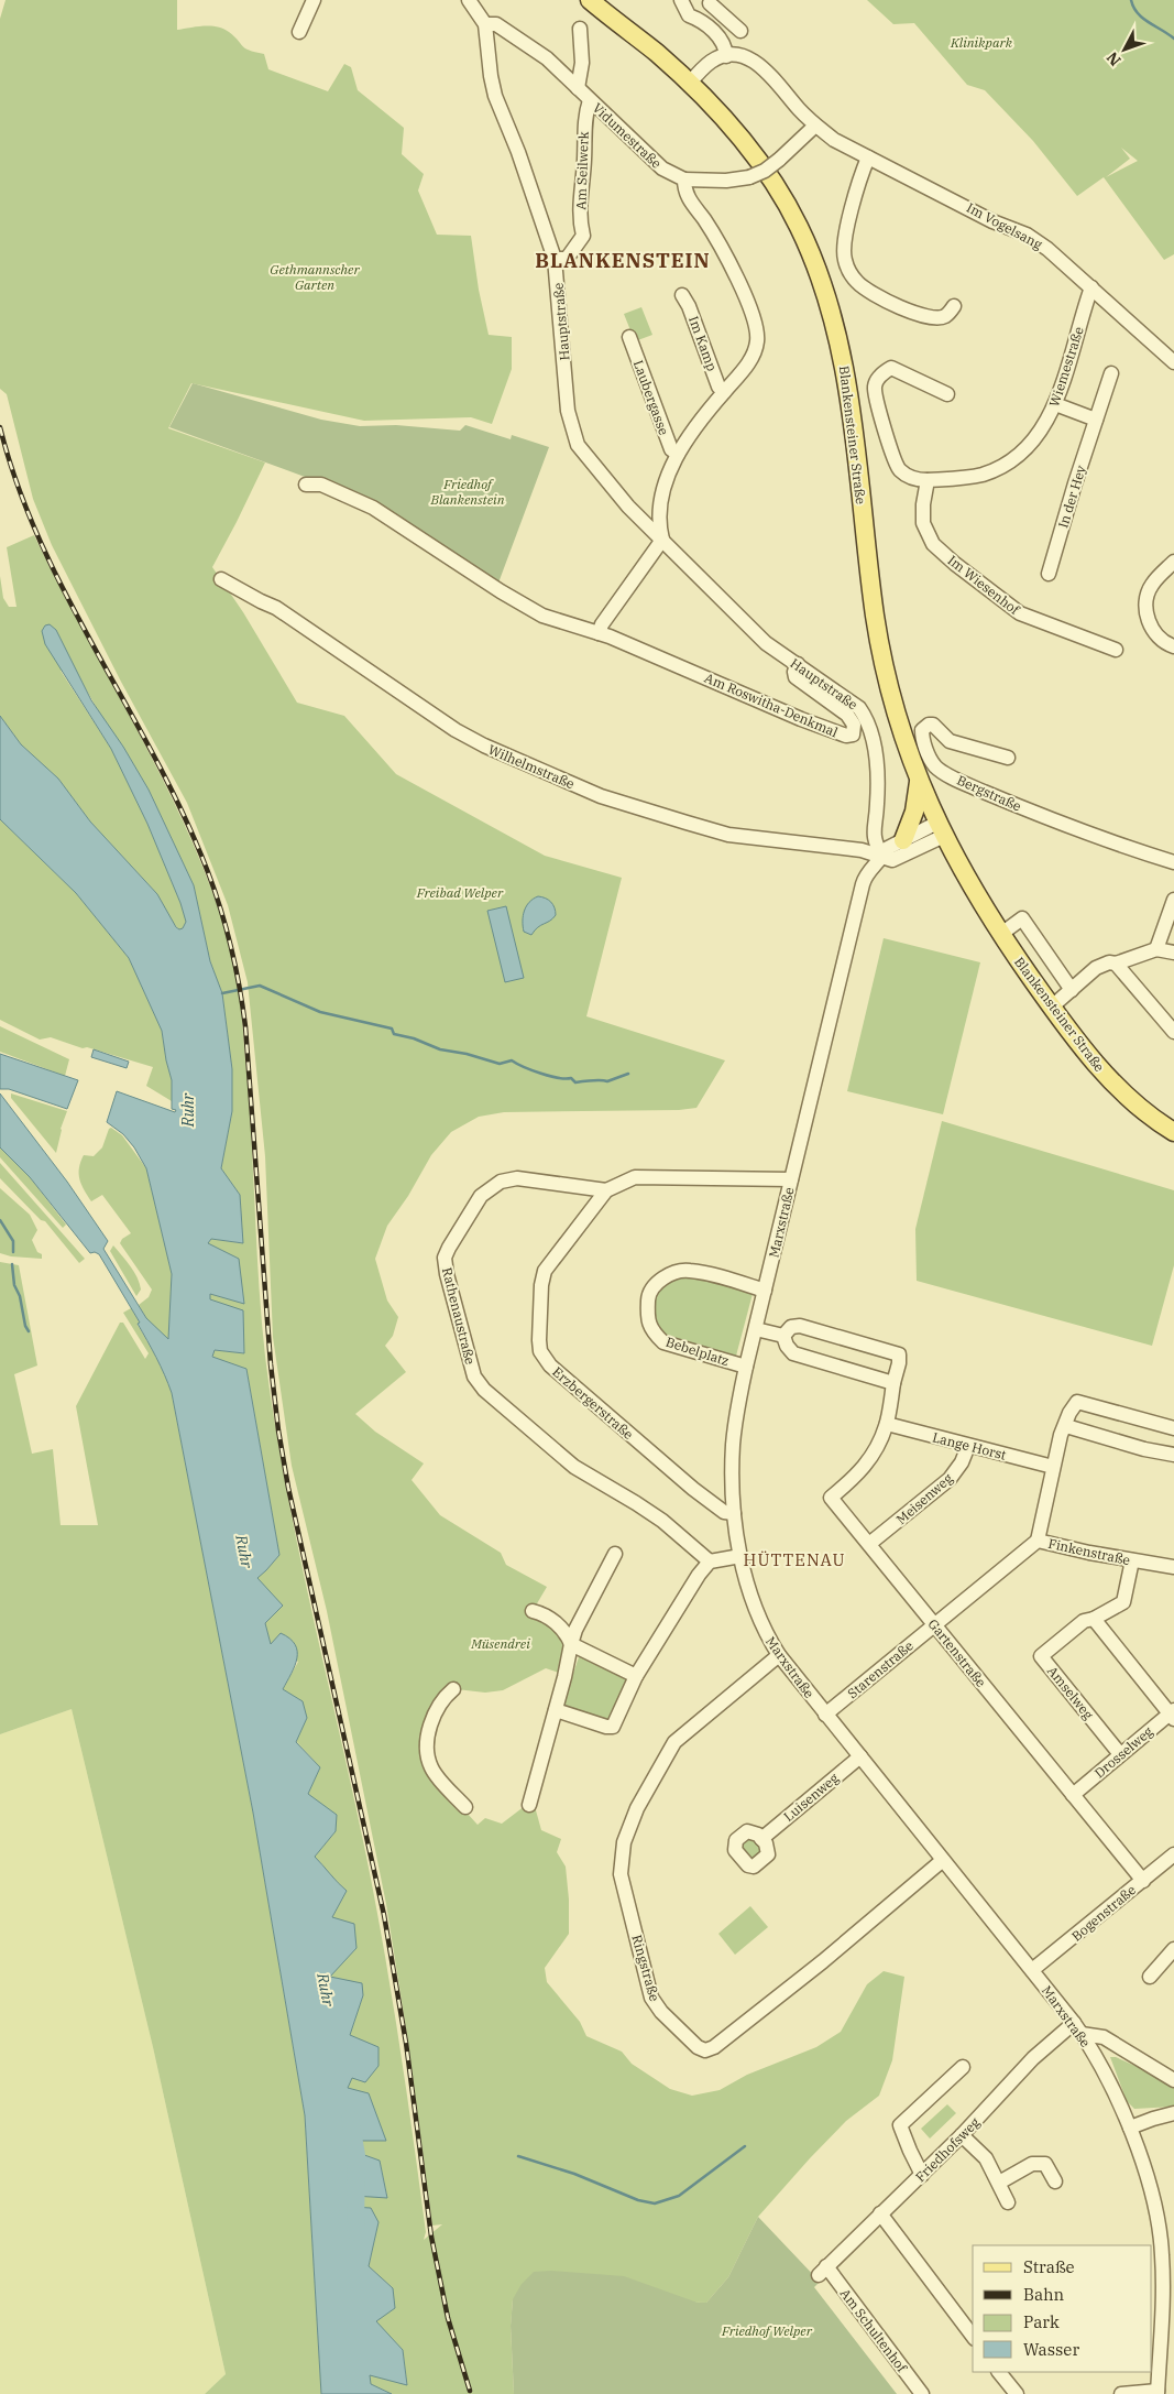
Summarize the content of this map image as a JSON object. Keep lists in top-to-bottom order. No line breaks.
{"streets":{"main road":["Blankensteiner Straße"],"street":["Vidumestraße","Am Seilwerk","Im Vogelsang","Hauptstraße","Im Kamp","Wiemestraße","Laubergasse","In der Hey","Im Wiesenhof","Am Roswitha-Denkmal","Wilhelmstraße","Bergstraße","Marxstraße","Rathenaustraße","Bebelplatz","Erzbergerstraße","Lange Horst","Meisenweg","Finkenstraße","Gartenstraße","Starenstraße","Amselweg","Drosselweg","Luisenweg","Bogenstraße","Ringstraße","Friedhofsweg","Am Schultenhof"]},"crossings":[["Vidumestraße","Am Seilwerk"],["Vidumestraße","Hauptstraße"],["Am Seilwerk","Hauptstraße"],["Im Vogelsang","Wiemestraße"],["Hauptstraße","Am Roswitha-Denkmal"],["Hauptstraße","Wilhelmstraße"],["Hauptstraße","Marxstraße"],["Wiemestraße","Im Wiesenhof"],["Blankensteiner Straße","Marxstraße"],["Wilhelmstraße","Marxstraße"],["Marxstraße","Bebelplatz"],["Marxstraße","Erzbergerstraße"],["Marxstraße","Starenstraße"],["Marxstraße","Luisenweg"],["Marxstraße","Bogenstraße"],["Marxstraße","Ringstraße"],["Marxstraße","Friedhofsweg"],["Rathenaustraße","Erzbergerstraße"],["Lange Horst","Meisenweg"],["Lange Horst","Gartenstraße"],["Meisenweg","Gartenstraße"],["Finkenstraße","Starenstraße"],["Finkenstraße","Amselweg"],["Gartenstraße","Starenstraße"],["Gartenstraße","Drosselweg"],["Gartenstraße","Bogenstraße"],["Amselweg","Drosselweg"],["Friedhofsweg","Am Schultenhof"]],"districts":["BLANKENSTEIN","HÜTTENAU"],"water":["Ruhr"],"parks":["Klinikpark","Gethmannscher Garten","Friedhof Blankenstein","Freibad Welper","Müsendrei","Friedhof Welper"],"legend":["Straße","Bahn","Park","Wasser"],"north":"bottom left"}
